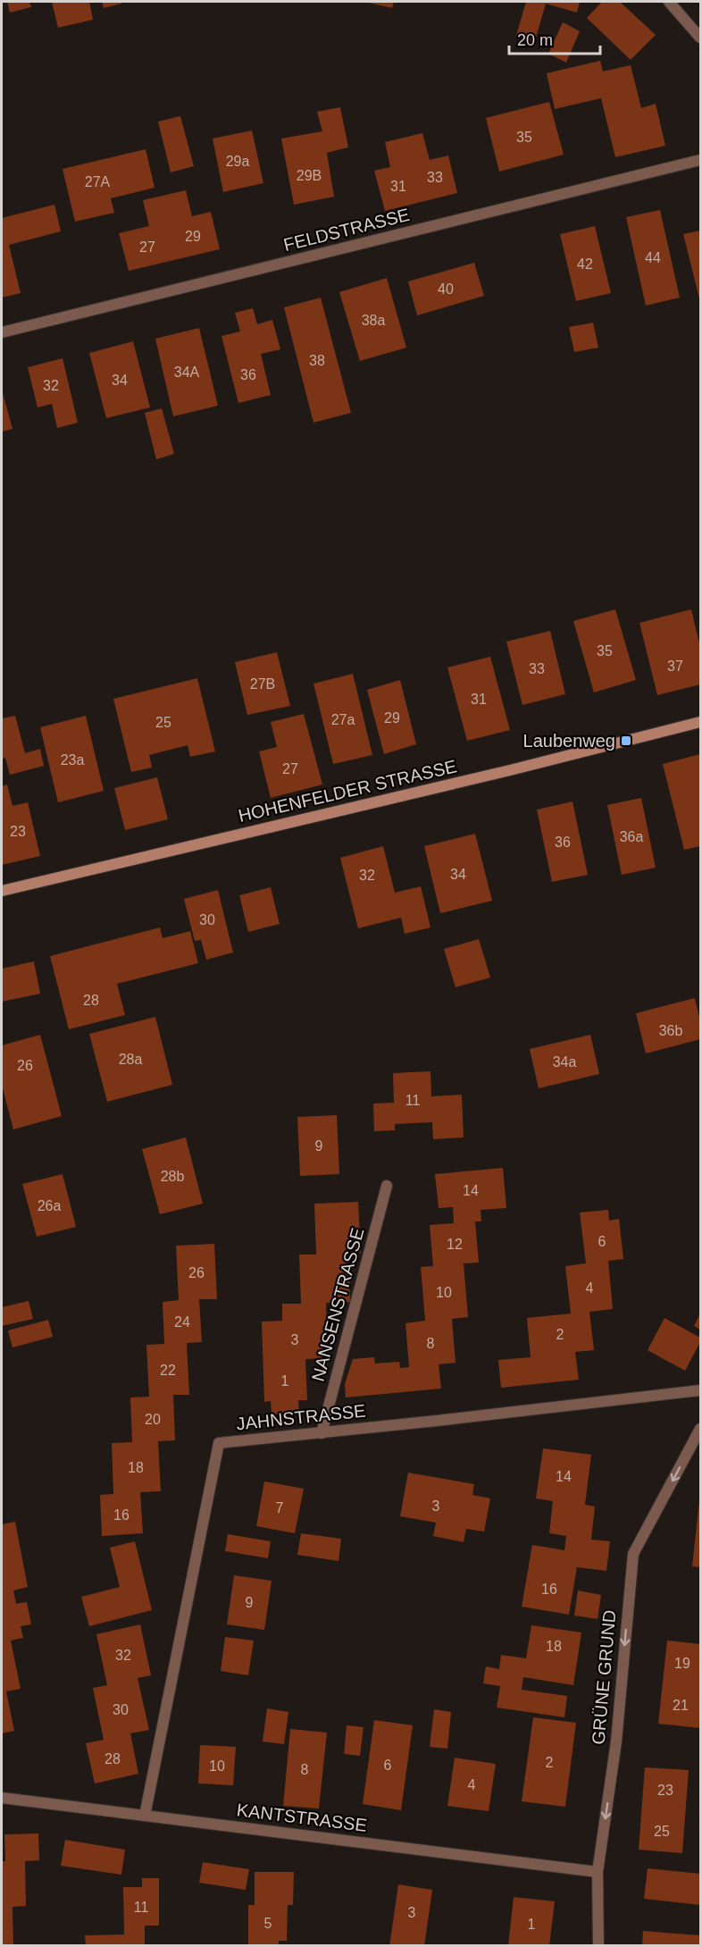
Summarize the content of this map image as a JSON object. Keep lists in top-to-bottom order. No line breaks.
{"streets":{"street":["FELDSTRASSE","HOHENFELDER STRASSE","NANSENSTRASSE","JAHNSTRASSE","GRÜNE GRUND","KANTSTRASSE"]},"crossings":[["NANSENSTRASSE","JAHNSTRASSE"],["JAHNSTRASSE","KANTSTRASSE"],["GRÜNE GRUND","KANTSTRASSE"]],"one_way":["GRÜNE GRUND"],"places":{"transit":["Laubenweg"]},"house_numbers":["35","29a","29B","33","27A","31","29","27","44","42","40","38a","38","34A","36","34","32","35","37","33","27B","31","29","27a","25","23a","27","23","36a","36","34","32","30","28","36b","28a","34a","26","11","9","28b","14","26a","6","12","26","4","10","24","2","3","8","22","1","20","18","14","3","7","16","16","9","18","32","19","21","30","28","2","6","10","8","4","23","25","11","3","5","1"],"scale_bar":"20 m"}
